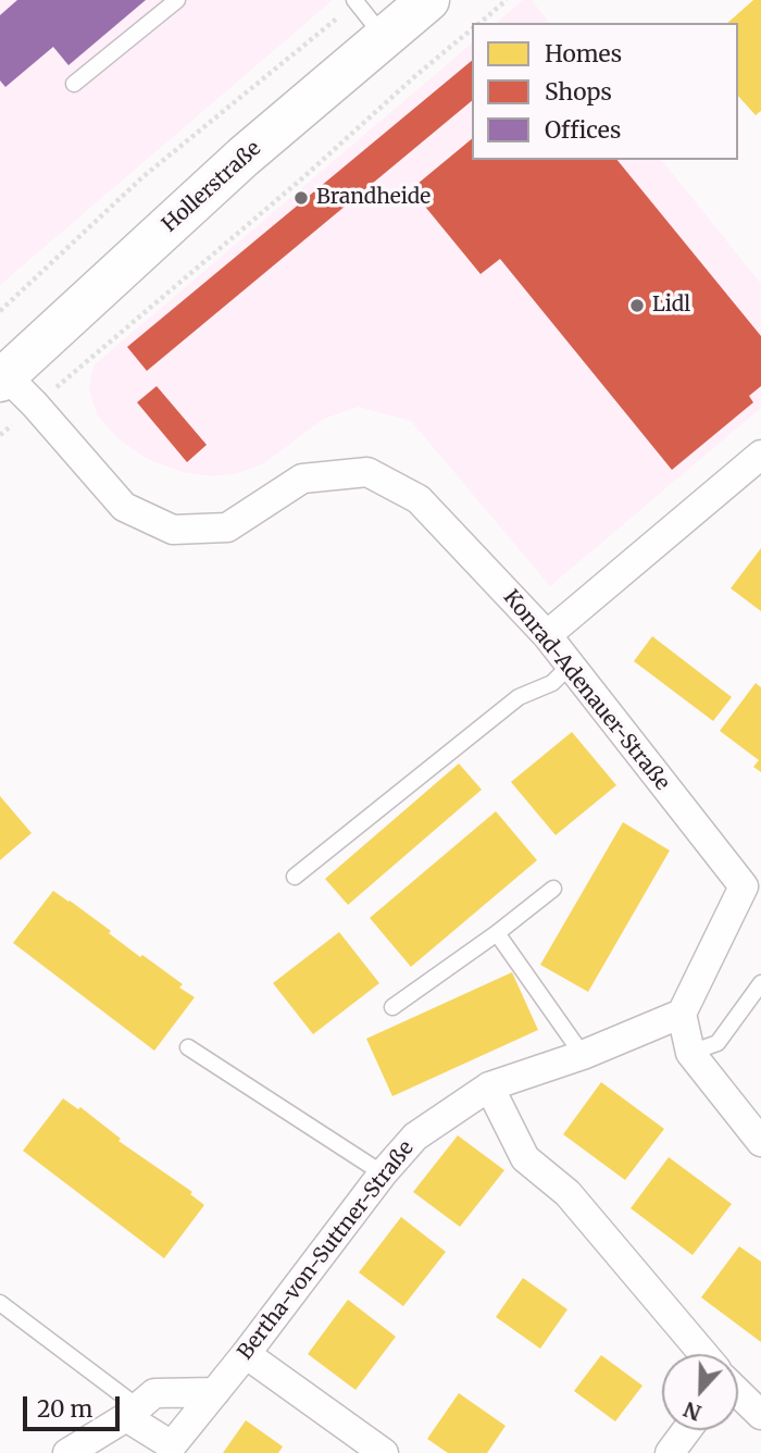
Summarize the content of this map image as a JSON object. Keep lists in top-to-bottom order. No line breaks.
{"streets":{"main road":["Hollerstraße"],"street":["Konrad-Adenauer-Straße","Bertha-von-Suttner-Straße"]},"crossings":[["Hollerstraße","Konrad-Adenauer-Straße"],["Konrad-Adenauer-Straße","Bertha-von-Suttner-Straße"]],"places":["Brandheide","Lidl"],"legend":["Homes","Shops","Offices"],"scale_bar":"20 m","north":"bottom"}
